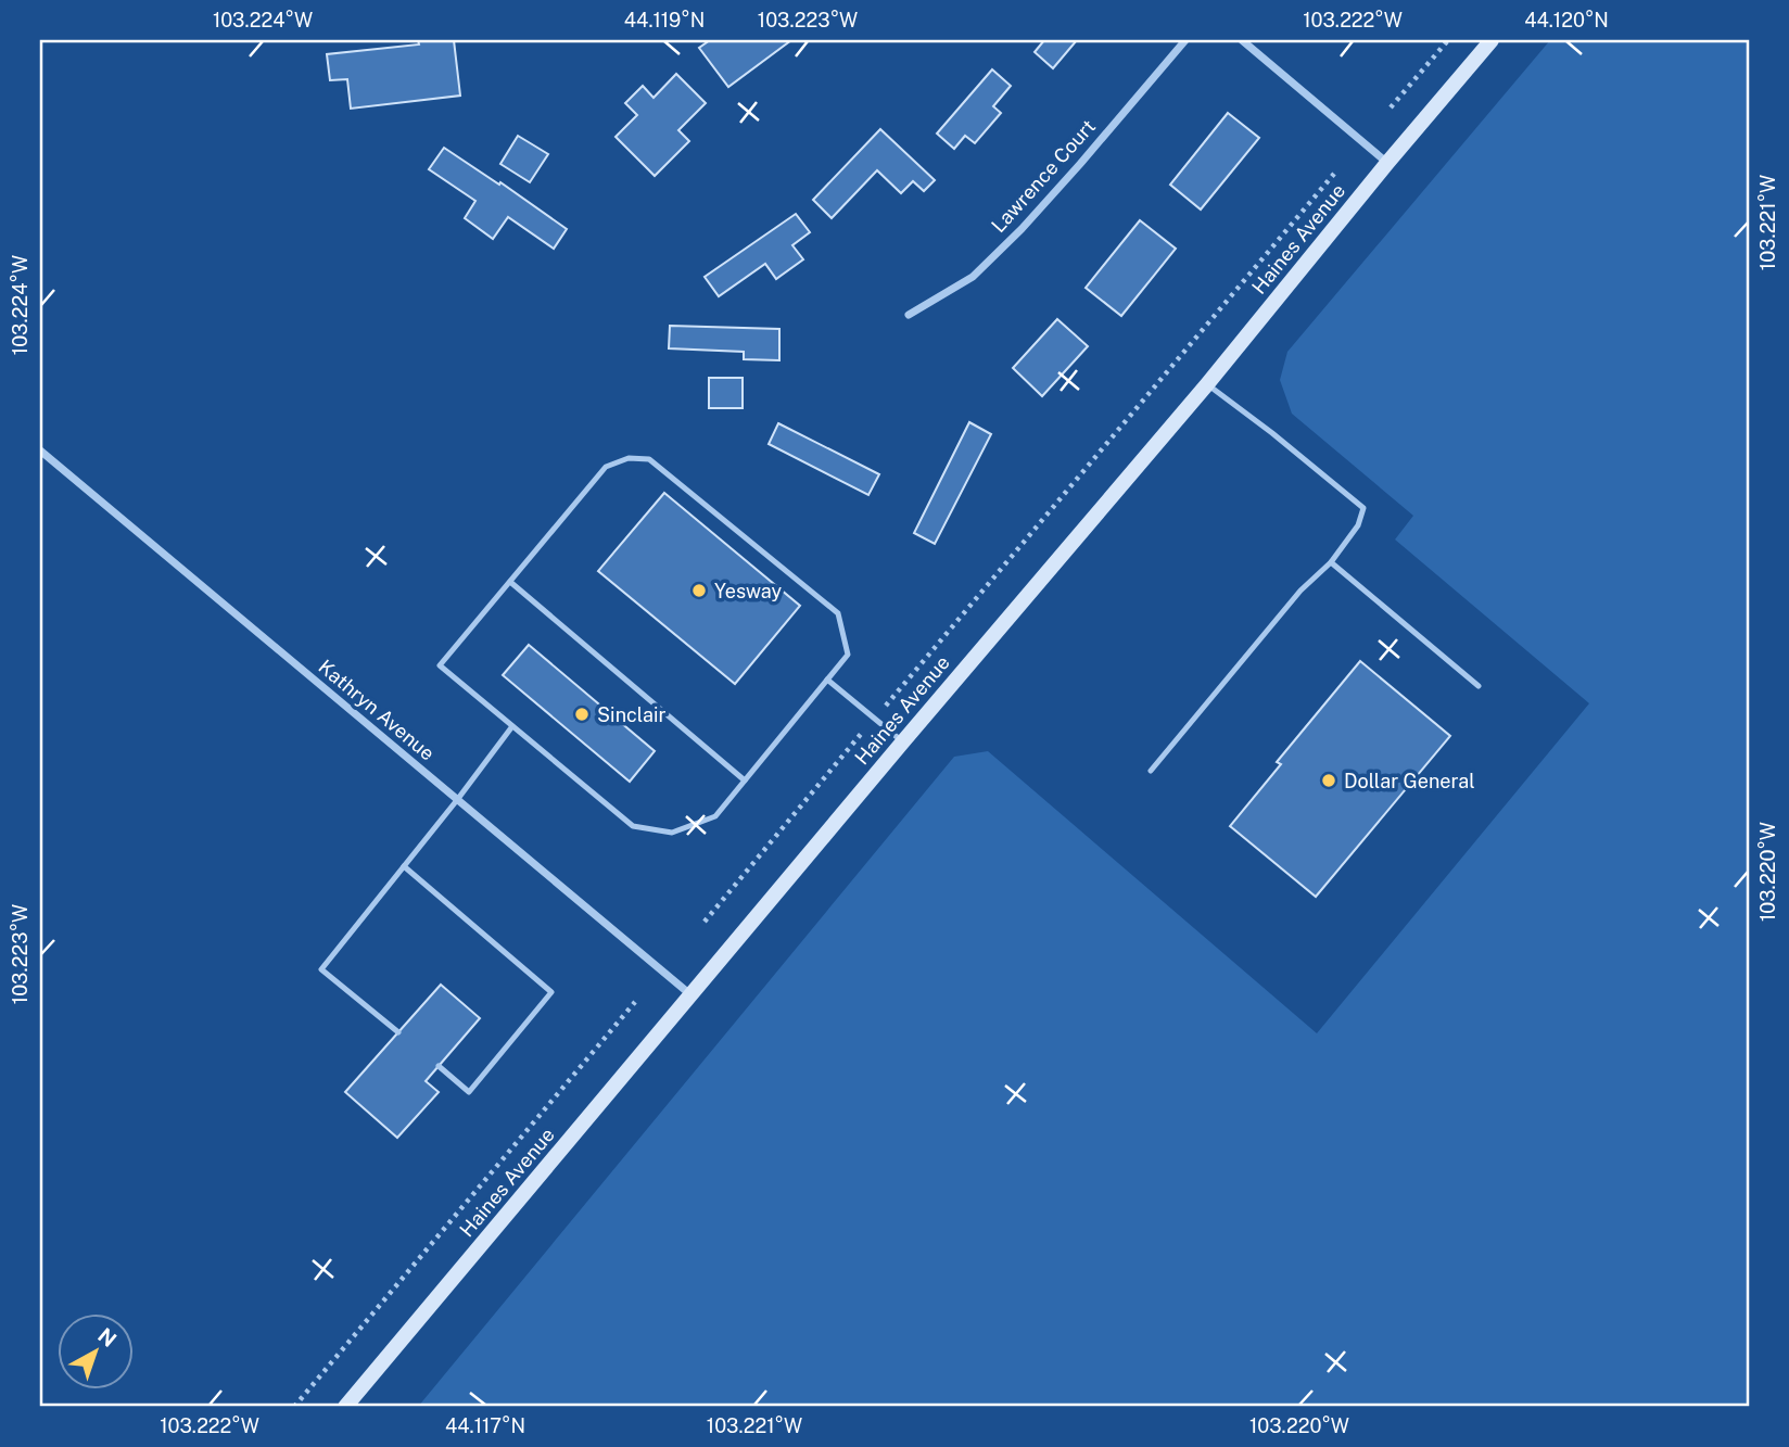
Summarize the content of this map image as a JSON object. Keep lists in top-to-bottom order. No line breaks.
{"streets":{"main road":["Haines Avenue"],"street":["Lawrence Court","Kathryn Avenue"]},"crossings":[["Haines Avenue","Kathryn Avenue"]],"places":["Yesway","Sinclair","Dollar General"],"north":"top right","coordinates":["103.224°W","44.119°N","103.223°W","103.222°W","44.120°N","103.221°W","103.220°W","44.117°N"]}
